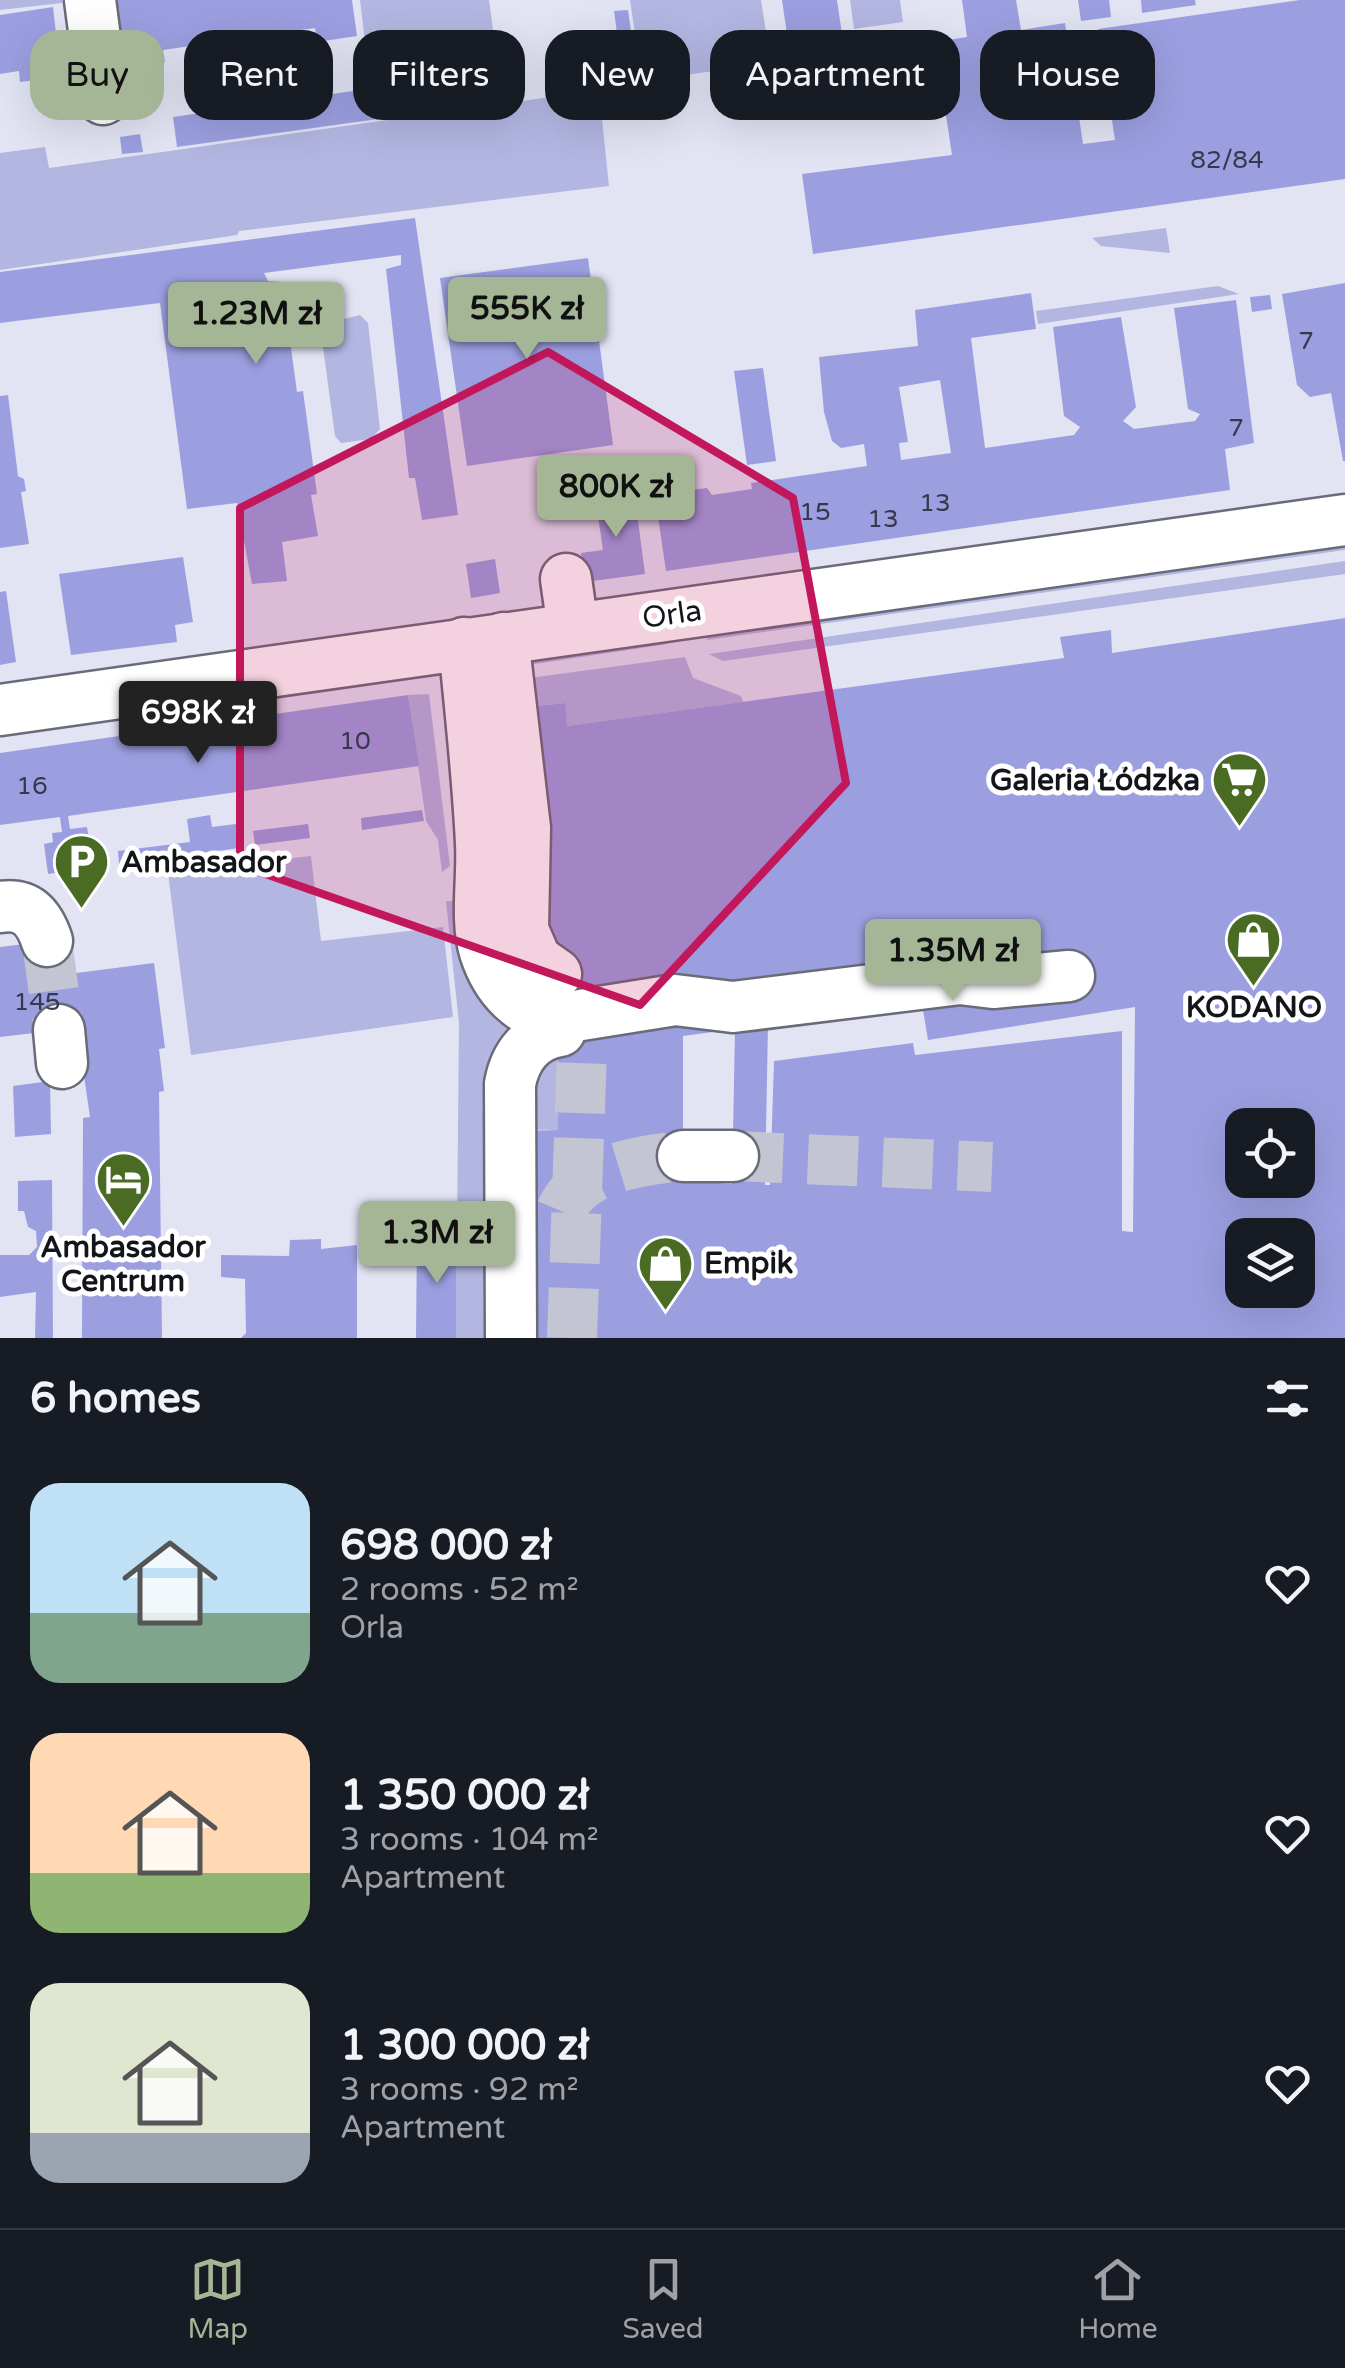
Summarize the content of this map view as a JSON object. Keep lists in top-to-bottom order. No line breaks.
{"streets":{"street":["Orla"]},"places":{"supermarket":["Galeria Łódzka"],"parking":["Ambasador"],"shop":["KODANO","Empik"],"hotel":["Ambasador Centrum"]},"house_numbers":["82/84","7","7","13","15","13","10","16","145"],"page":{"chip":["Buy","Rent","Filters","New","Apartment","House"],"price":["555K zł","1.23M zł","800K zł","698K zł","1.35M zł","1.3M zł"],"heading":"6 homes","list":[{"name":"698 000 zł","note":"2 rooms · 52 m² · Orla"},{"name":"1 350 000 zł","note":"3 rooms · 104 m² · Apartment"},{"name":"1 300 000 zł","note":"3 rooms · 92 m² · Apartment"}],"tabs":["Map","Saved","Home"]}}
